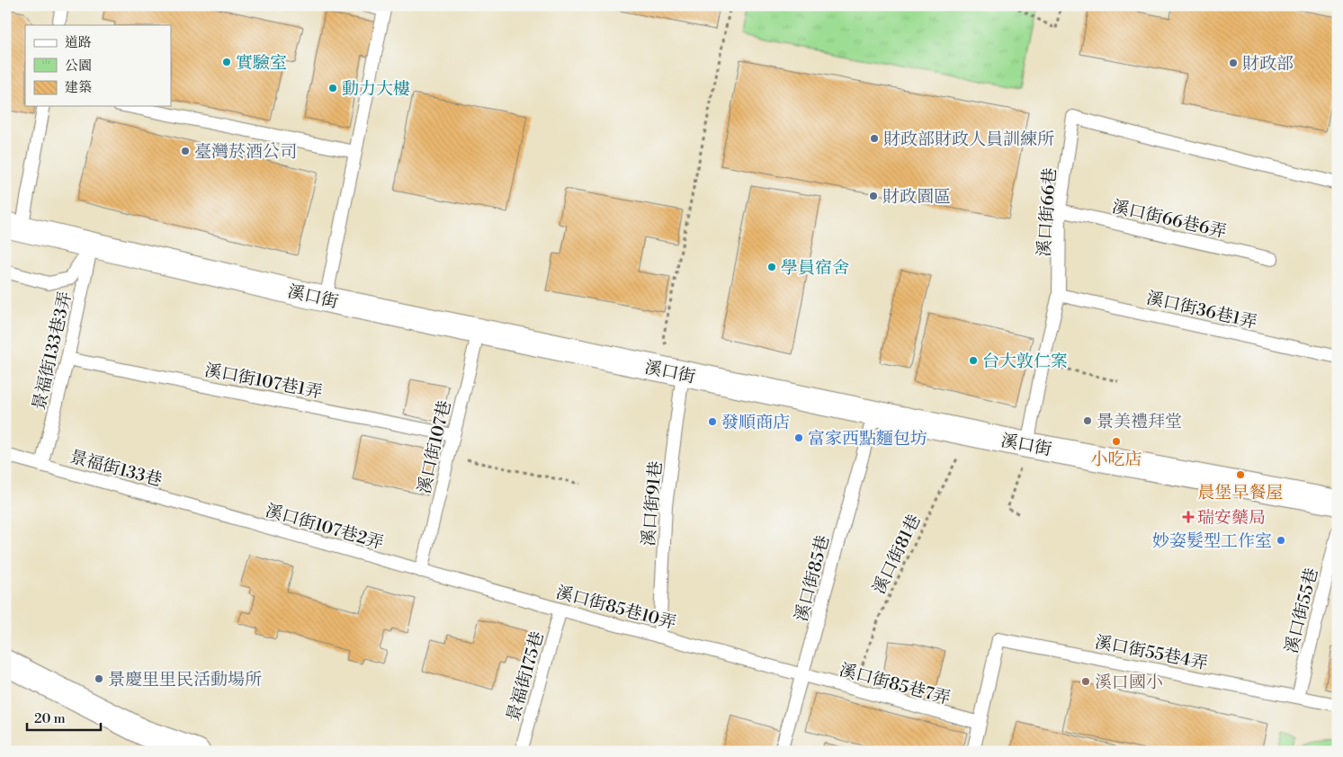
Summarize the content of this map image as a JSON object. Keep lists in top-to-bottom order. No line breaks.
{"streets":{"street":["溪口街"],"lane":["溪口街66巷","溪口街66巷6弄","溪口街36巷1弄","景福街133巷3弄","溪口街107巷1弄","溪口街107巷","景福街133巷","溪口街91巷","溪口街107巷2弄","溪口街85巷","溪口街85巷10弄","溪口街55巷","溪口街55巷4弄","景福街175巷","溪口街85巷7弄"],"path":["溪口街81巷"]},"crossings":[["溪口街66巷","溪口街66巷6弄"],["溪口街66巷","溪口街"],["溪口街66巷","溪口街36巷1弄"],["溪口街","景福街133巷3弄"],["溪口街","溪口街107巷"],["溪口街","溪口街91巷"],["溪口街","溪口街81巷"],["溪口街","溪口街85巷"],["景福街133巷3弄","溪口街107巷1弄"],["景福街133巷3弄","景福街133巷"],["溪口街107巷1弄","溪口街107巷"],["溪口街107巷","溪口街107巷2弄"],["溪口街107巷","溪口街85巷10弄"],["景福街133巷","溪口街107巷2弄"],["溪口街91巷","溪口街85巷10弄"],["溪口街107巷2弄","溪口街85巷10弄"],["溪口街81巷","溪口街85巷7弄"],["溪口街85巷","溪口街85巷10弄"],["溪口街85巷","溪口街85巷7弄"],["溪口街85巷10弄","景福街175巷"],["溪口街85巷10弄","溪口街85巷7弄"],["溪口街55巷","溪口街55巷4弄"],["溪口街55巷4弄","溪口街85巷7弄"]],"places":{"other":["實驗室","財政部","動力大樓","財政部財政人員訓練所","臺灣菸酒公司","財政園區","學員宿舍","台大敦仁案","景美禮拜堂","發順商店","富家西點麵包坊","小吃店","晨堡早餐屋","妙姿髮型工作室","景慶里里民活動場所","溪口國小"],"health":["瑞安藥局"]},"legend":["道路","公園","建築"],"scale_bar":"20 m"}
